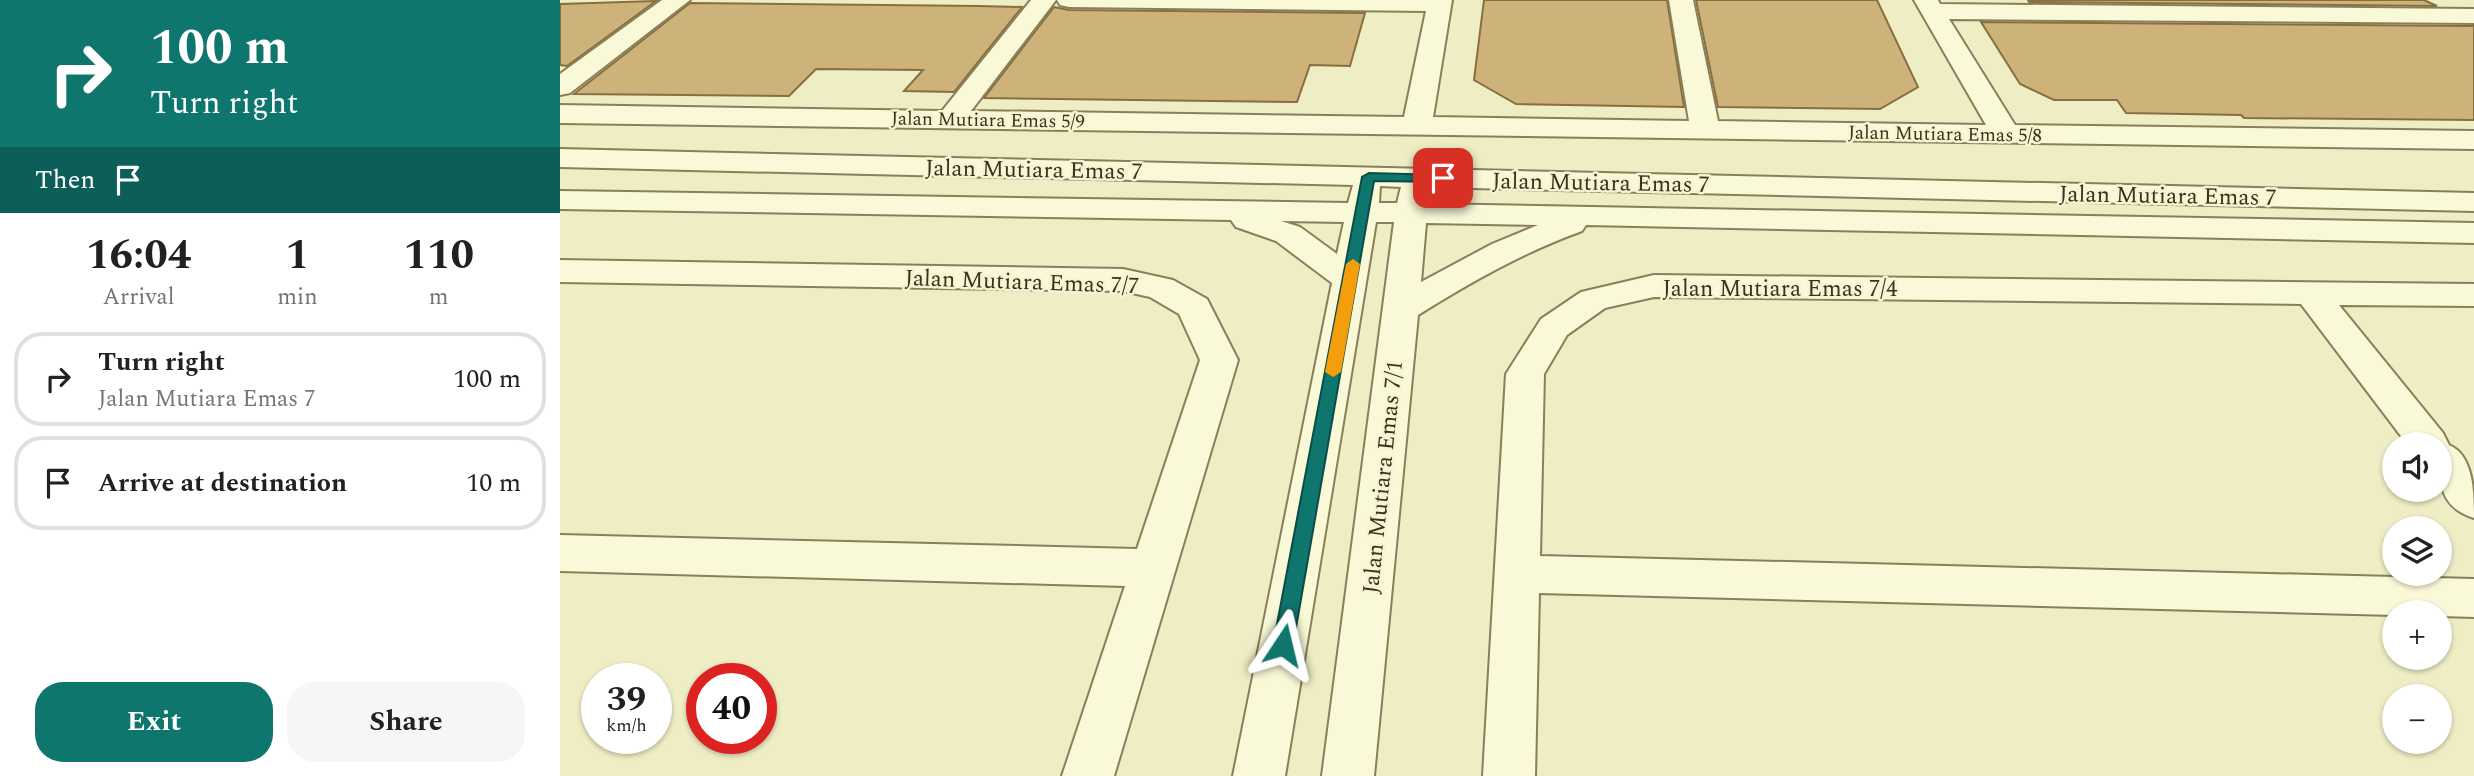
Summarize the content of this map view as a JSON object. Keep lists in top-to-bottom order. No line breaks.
{"streets":{"street":["Jalan Mutiara Emas 5/9","Jalan Mutiara Emas 5/8","Jalan Mutiara Emas 7","Jalan Mutiara Emas 7/7","Jalan Mutiara Emas 7/4","Jalan Mutiara Emas 7/1"]},"crossings":[["Jalan Mutiara Emas 5/9","Jalan Mutiara Emas 5/8"],["Jalan Mutiara Emas 7","Jalan Mutiara Emas 7/1"]],"page":{"turn":["100 m","Turn right"],"then":"Then","eta":["16:04","Arrival","1","min","110","m"],"list":[{"name":"Turn right","note":"Jalan Mutiara Emas 7","value":"100 m"},{"name":"Arrive at destination","value":"10 m"}],"map_buttons":["+","−"],"speed":"39 km/h","limit":"40","buttons":["Exit","Share"]}}
